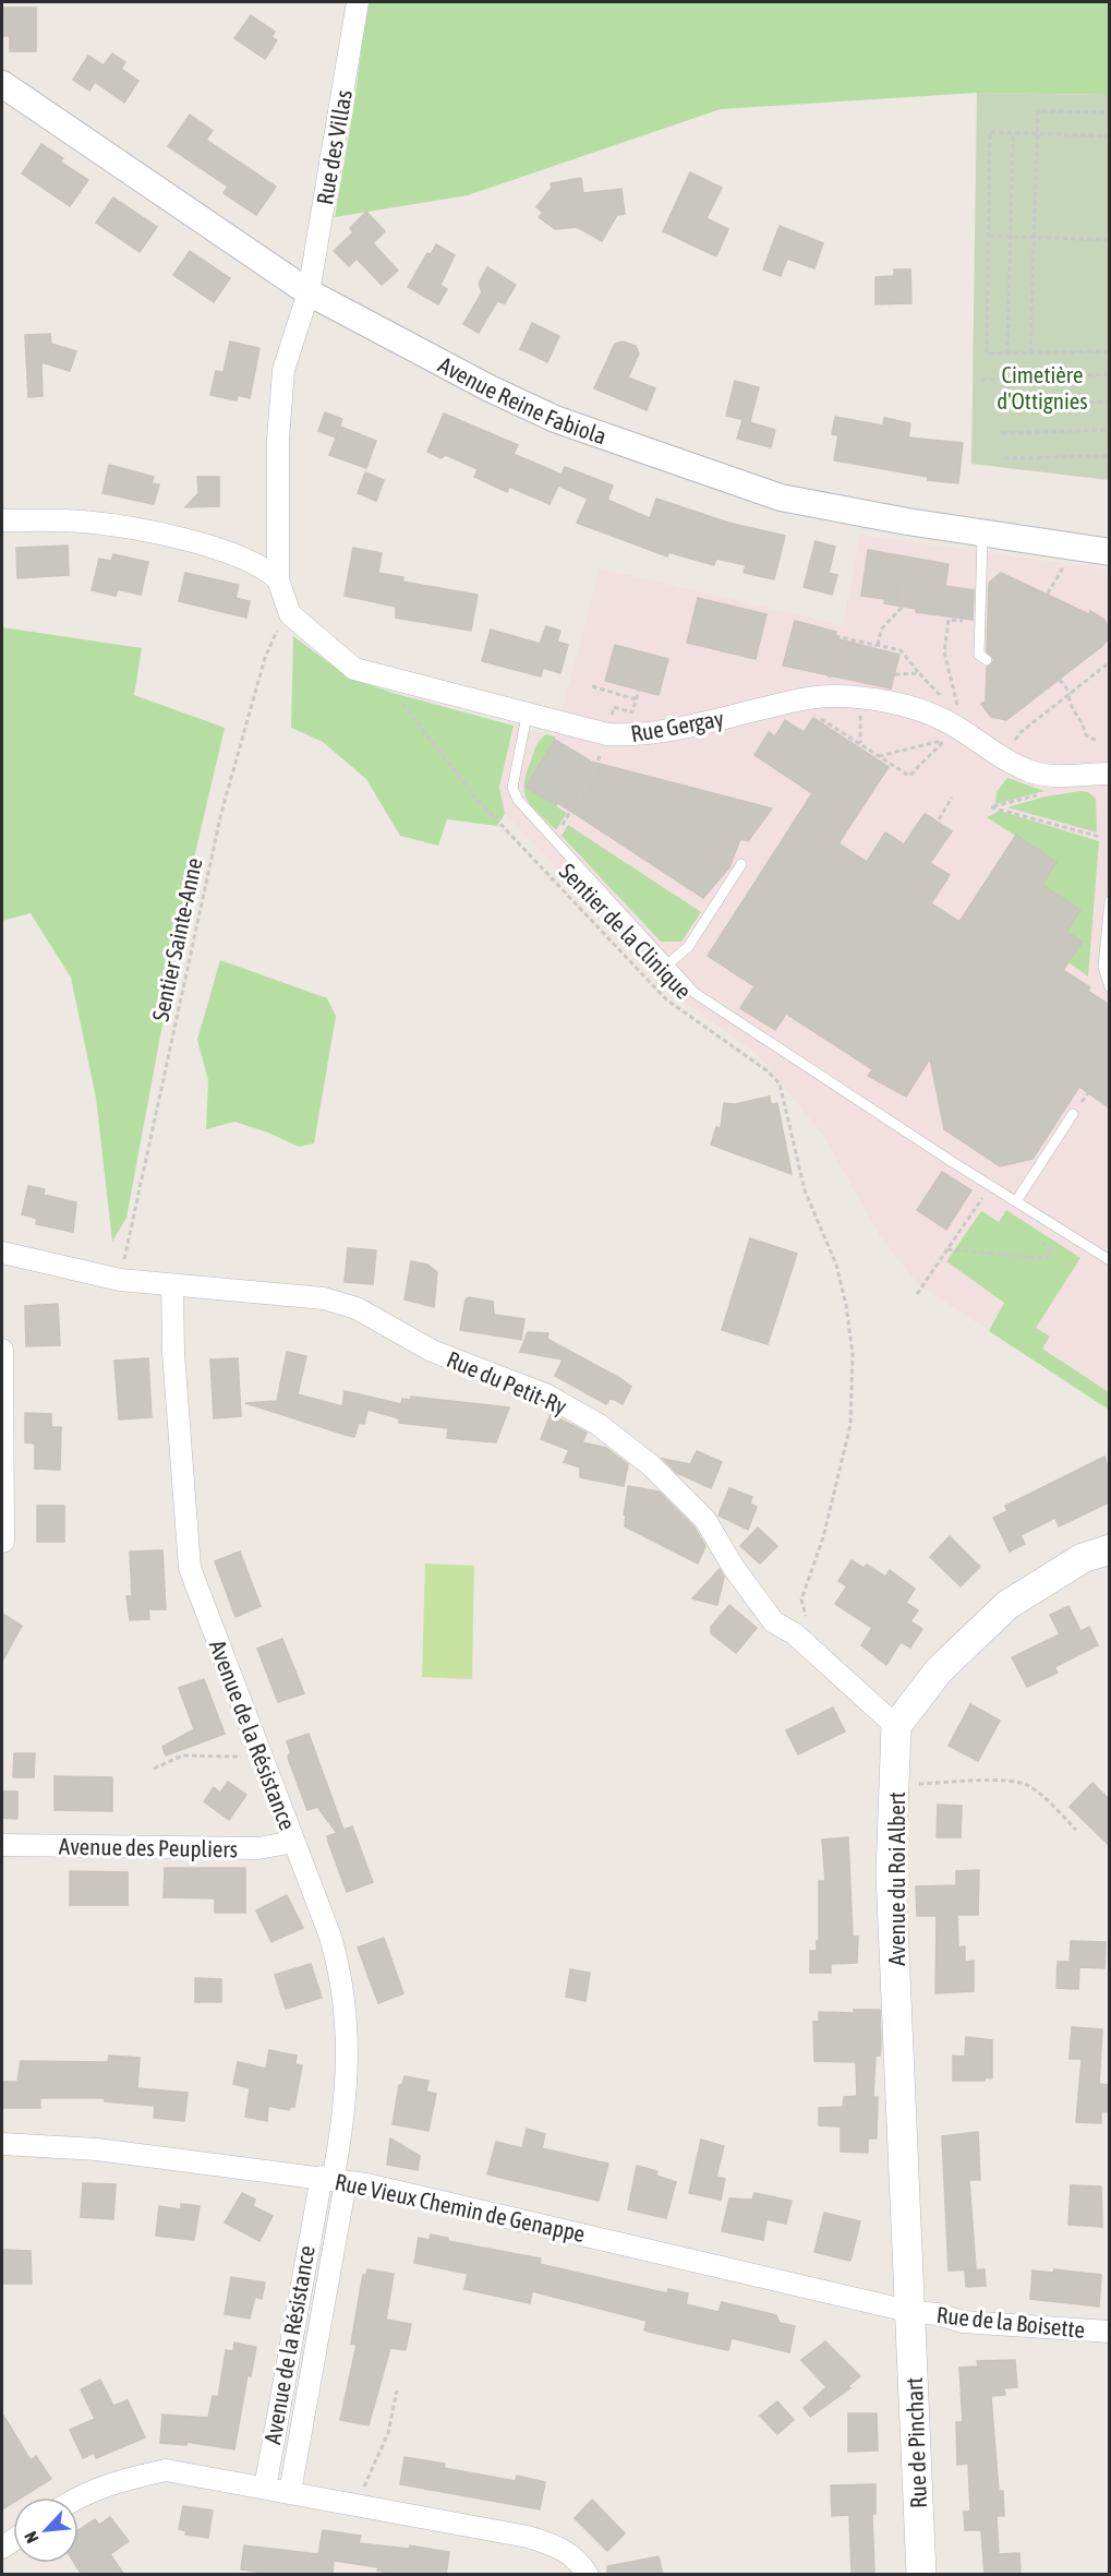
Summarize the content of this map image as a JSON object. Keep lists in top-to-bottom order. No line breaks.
{"streets":{"main road":["Avenue du Roi Albert","Rue de Pinchart"],"street":["Rue des Villas","Avenue Reine Fabiola","Rue Gergay","Rue du Petit-Ry","Avenue de la Résistance","Avenue des Peupliers","Rue Vieux Chemin de Genappe","Rue de la Boisette"],"path":["Sentier de la Clinique","Sentier Sainte-Anne"]},"crossings":[["Rue des Villas","Avenue Reine Fabiola"],["Rue Gergay","Sentier de la Clinique"],["Rue Gergay","Sentier Sainte-Anne"],["Sentier Sainte-Anne","Rue du Petit-Ry"],["Rue du Petit-Ry","Avenue de la Résistance"],["Rue du Petit-Ry","Avenue du Roi Albert"],["Avenue de la Résistance","Avenue des Peupliers"],["Avenue de la Résistance","Rue Vieux Chemin de Genappe"],["Avenue du Roi Albert","Rue Vieux Chemin de Genappe"],["Avenue du Roi Albert","Rue de la Boisette"],["Avenue du Roi Albert","Rue de Pinchart"],["Rue Vieux Chemin de Genappe","Rue de la Boisette"],["Rue Vieux Chemin de Genappe","Rue de Pinchart"],["Rue de la Boisette","Rue de Pinchart"]],"parks":["Cimetière d'Ottignies"],"north":"bottom left"}
